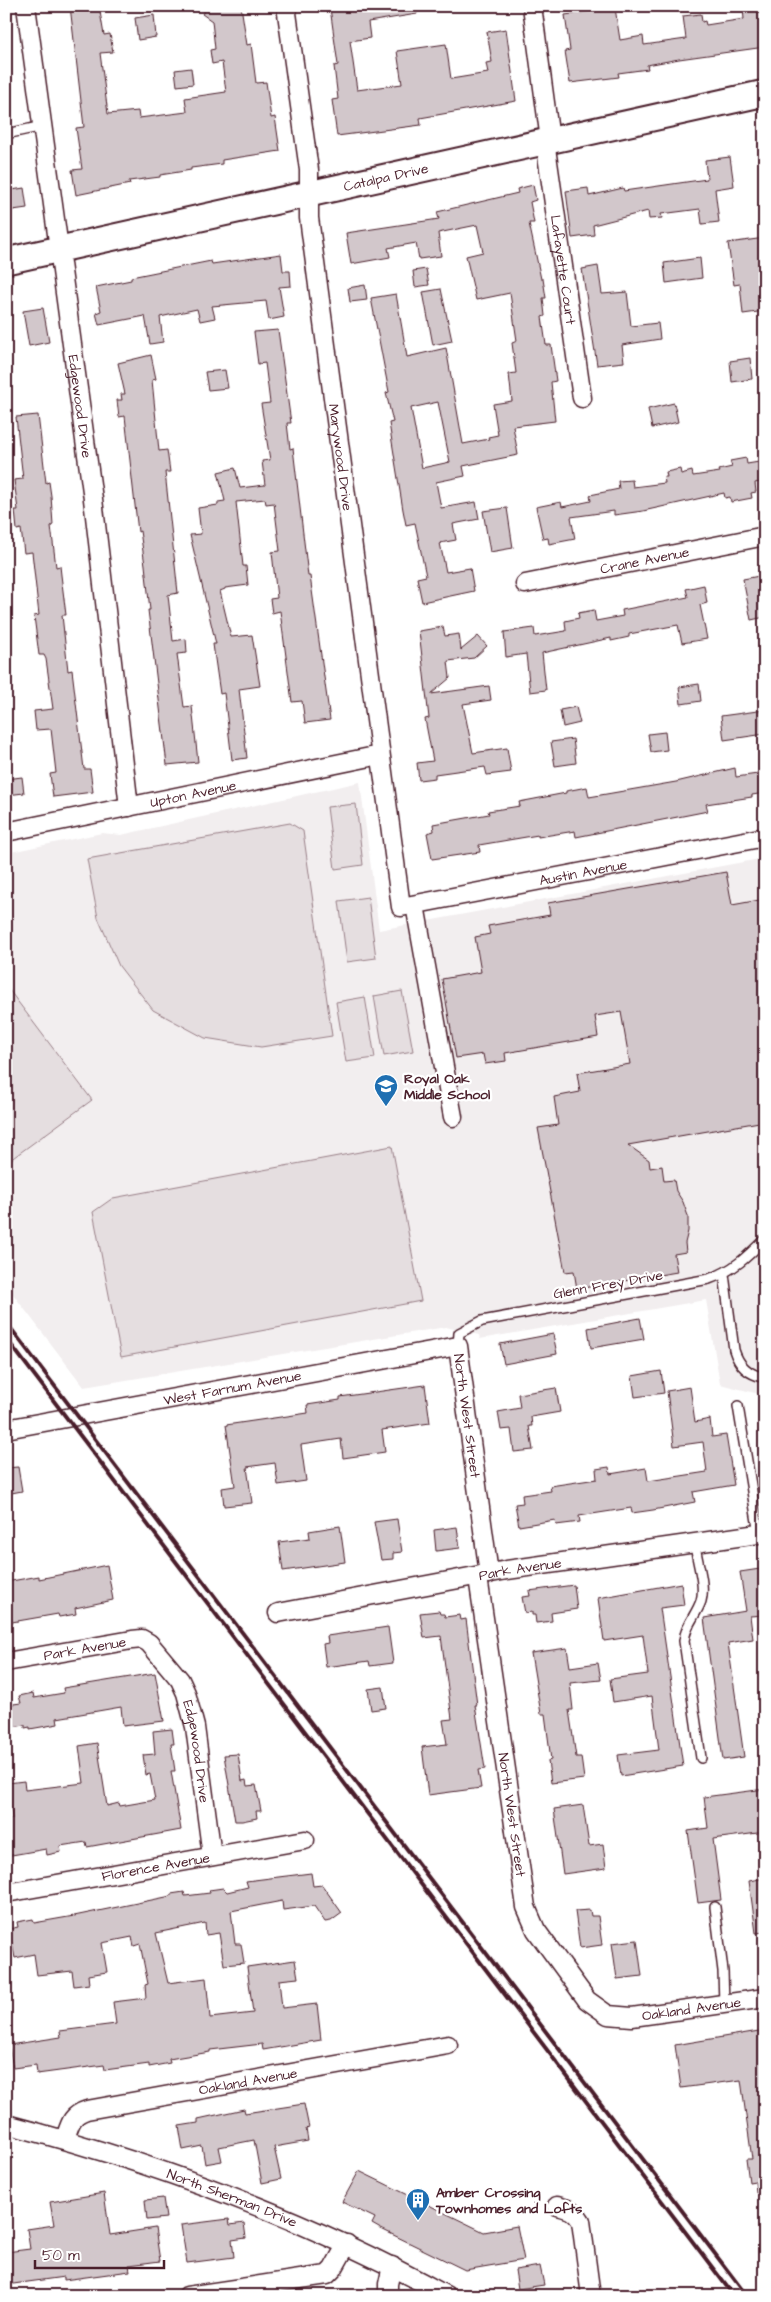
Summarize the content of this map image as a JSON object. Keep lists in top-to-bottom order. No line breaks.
{"streets":{"street":["Catalpa Drive","Lafayette Court","Edgewood Drive","Marywood Drive","Crane Avenue","Upton Avenue","Austin Avenue","West Farnum Avenue","North West Street","Park Avenue","Florence Avenue","Oakland Avenue","North Sherman Drive"],"lane":["Glenn Frey Drive"]},"crossings":[["Catalpa Drive","Lafayette Court"],["Catalpa Drive","Edgewood Drive"],["Catalpa Drive","Marywood Drive"],["Edgewood Drive","Upton Avenue"],["Edgewood Drive","Park Avenue"],["Edgewood Drive","Florence Avenue"],["Marywood Drive","Upton Avenue"],["Marywood Drive","Austin Avenue"],["Glenn Frey Drive","West Farnum Avenue"],["Glenn Frey Drive","North West Street"],["West Farnum Avenue","North West Street"],["North West Street","Park Avenue"],["North West Street","Oakland Avenue"],["Oakland Avenue","North Sherman Drive"]],"places":{"school or university":["Royal Oak Middle School"],"building":["Amber Crossing Townhomes and Lofts"]},"scale_bar":"50 m"}
